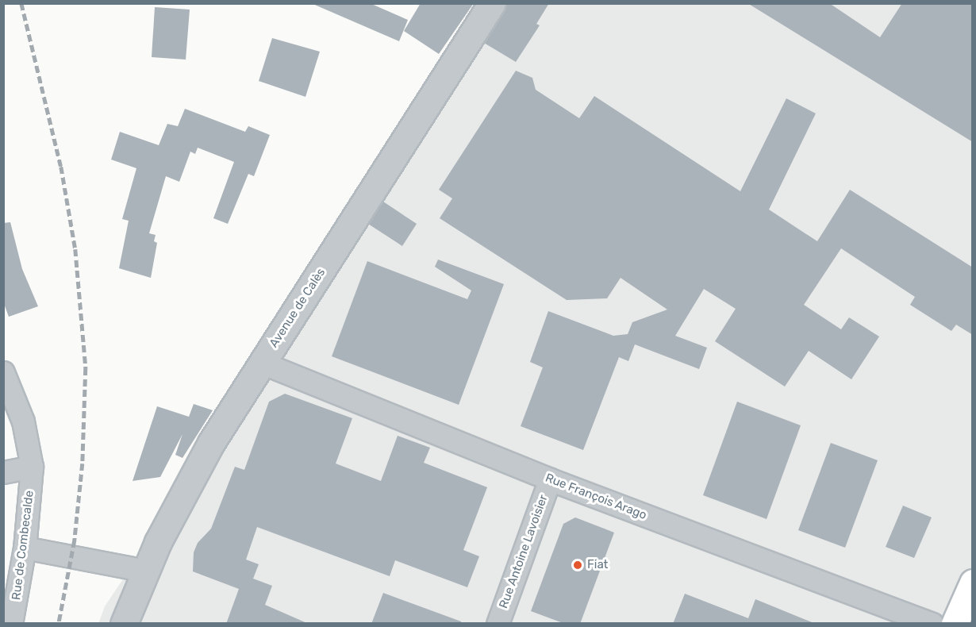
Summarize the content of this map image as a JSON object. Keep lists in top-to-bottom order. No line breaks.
{"streets":{"street":["Avenue de Calès","Rue François Arago","Rue de Combecalde","Rue Antoine Lavoisier"]},"crossings":[["Avenue de Calès","Rue François Arago"],["Rue François Arago","Rue Antoine Lavoisier"]],"places":["Fiat"]}
